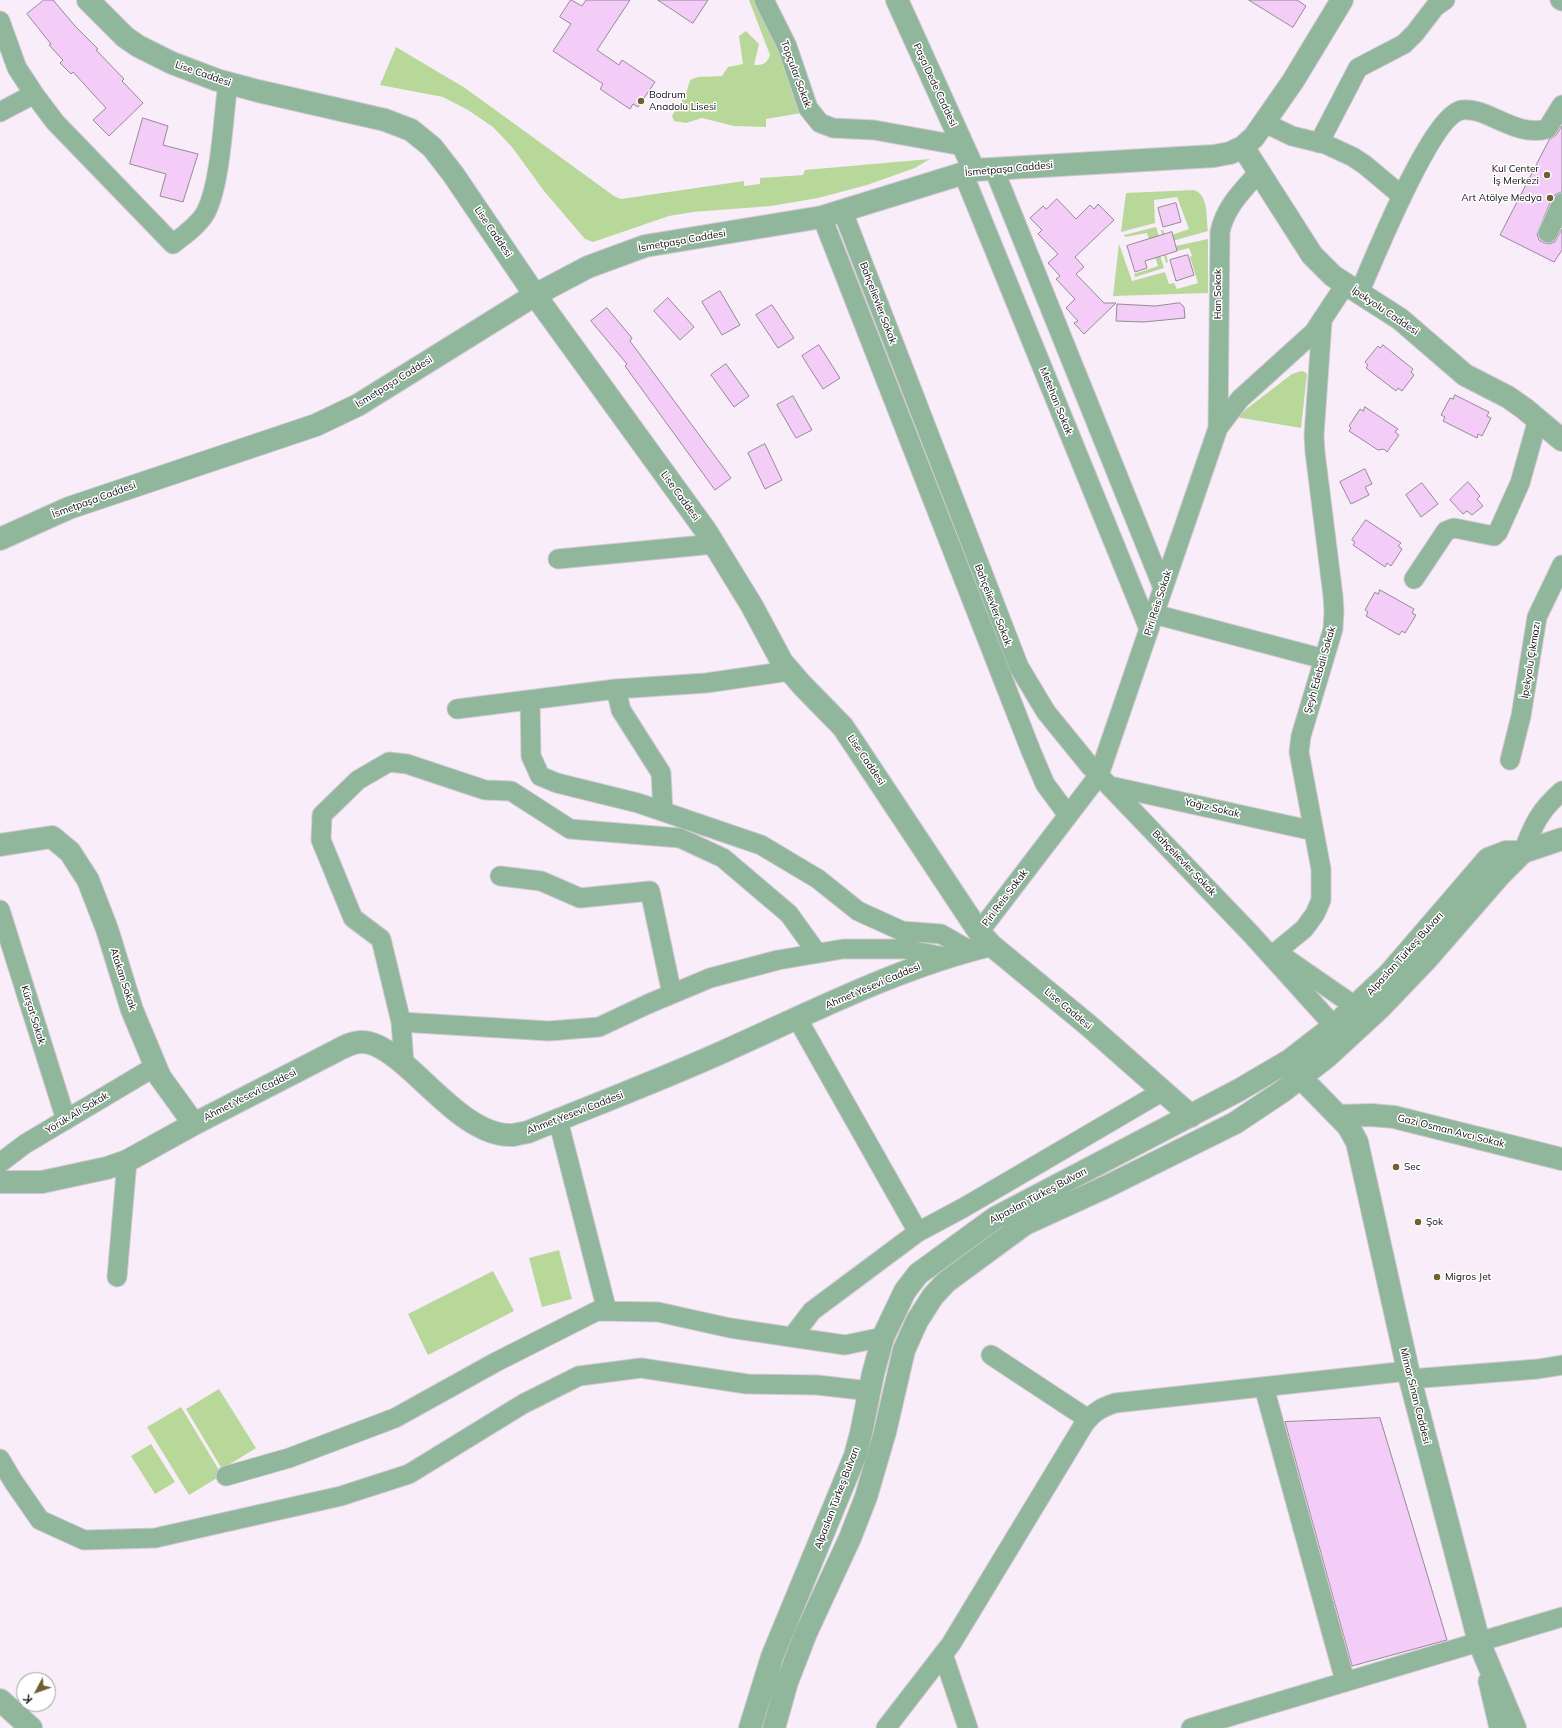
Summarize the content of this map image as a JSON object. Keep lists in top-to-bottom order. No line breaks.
{"streets":{"street":["Lise Caddesi","Topçular Sokak","Paşa Dede Caddesi","İsmetpaşa Caddesi","Han Sokak","Bahçelievler Sokak","İpekyolu Caddesi","Metehan Sokak","Piri Reis Sokak","İpekyolu Çıkmazı","Şeyh Edebali Sokak","Yağız Sokak","Alpaslan Türkeş Bulvarı","Atakan Sokak","Ahmet Yesevi Caddesi","Kürşat Sokak","Yörük Ali Sokak","Gazi Osman Avcı Sokak","Mimar Sinan Caddesi"]},"crossings":[["Lise Caddesi","İsmetpaşa Caddesi"],["Lise Caddesi","Piri Reis Sokak"],["Lise Caddesi","Alpaslan Türkeş Bulvarı"],["Lise Caddesi","Ahmet Yesevi Caddesi"],["Topçular Sokak","Paşa Dede Caddesi"],["Paşa Dede Caddesi","İsmetpaşa Caddesi"],["Paşa Dede Caddesi","Metehan Sokak"],["İsmetpaşa Caddesi","Bahçelievler Sokak"],["İsmetpaşa Caddesi","İpekyolu Caddesi"],["İsmetpaşa Caddesi","Metehan Sokak"],["Han Sokak","İpekyolu Caddesi"],["Han Sokak","Piri Reis Sokak"],["Bahçelievler Sokak","Piri Reis Sokak"],["Bahçelievler Sokak","Yağız Sokak"],["İpekyolu Caddesi","Piri Reis Sokak"],["Metehan Sokak","Piri Reis Sokak"],["Piri Reis Sokak","Şeyh Edebali Sokak"],["Piri Reis Sokak","Yağız Sokak"],["Piri Reis Sokak","Ahmet Yesevi Caddesi"],["Şeyh Edebali Sokak","Yağız Sokak"],["Alpaslan Türkeş Bulvarı","Mimar Sinan Caddesi"],["Atakan Sokak","Ahmet Yesevi Caddesi"],["Atakan Sokak","Yörük Ali Sokak"],["Kürşat Sokak","Yörük Ali Sokak"],["Gazi Osman Avcı Sokak","Mimar Sinan Caddesi"]],"places":["Bodrum Anadolu Lisesi","Kul Center İş Merkezi","Art Atölye Medya","Sec","Şok","Migros Jet"],"north":"bottom left"}
